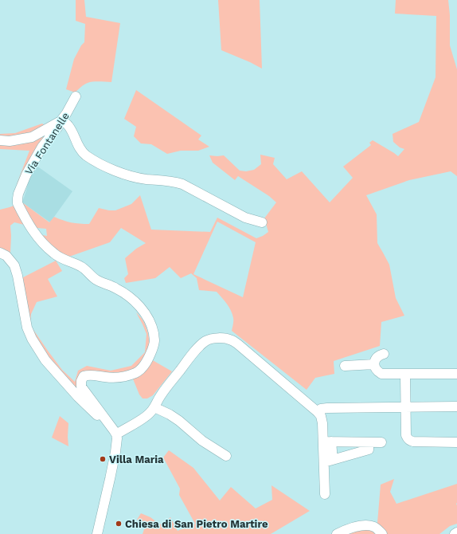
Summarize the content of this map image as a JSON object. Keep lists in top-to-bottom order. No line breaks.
{"streets":{"street":["Via Fontanelle"]},"places":["Villa Maria","Chiesa di San Pietro Martire"]}
